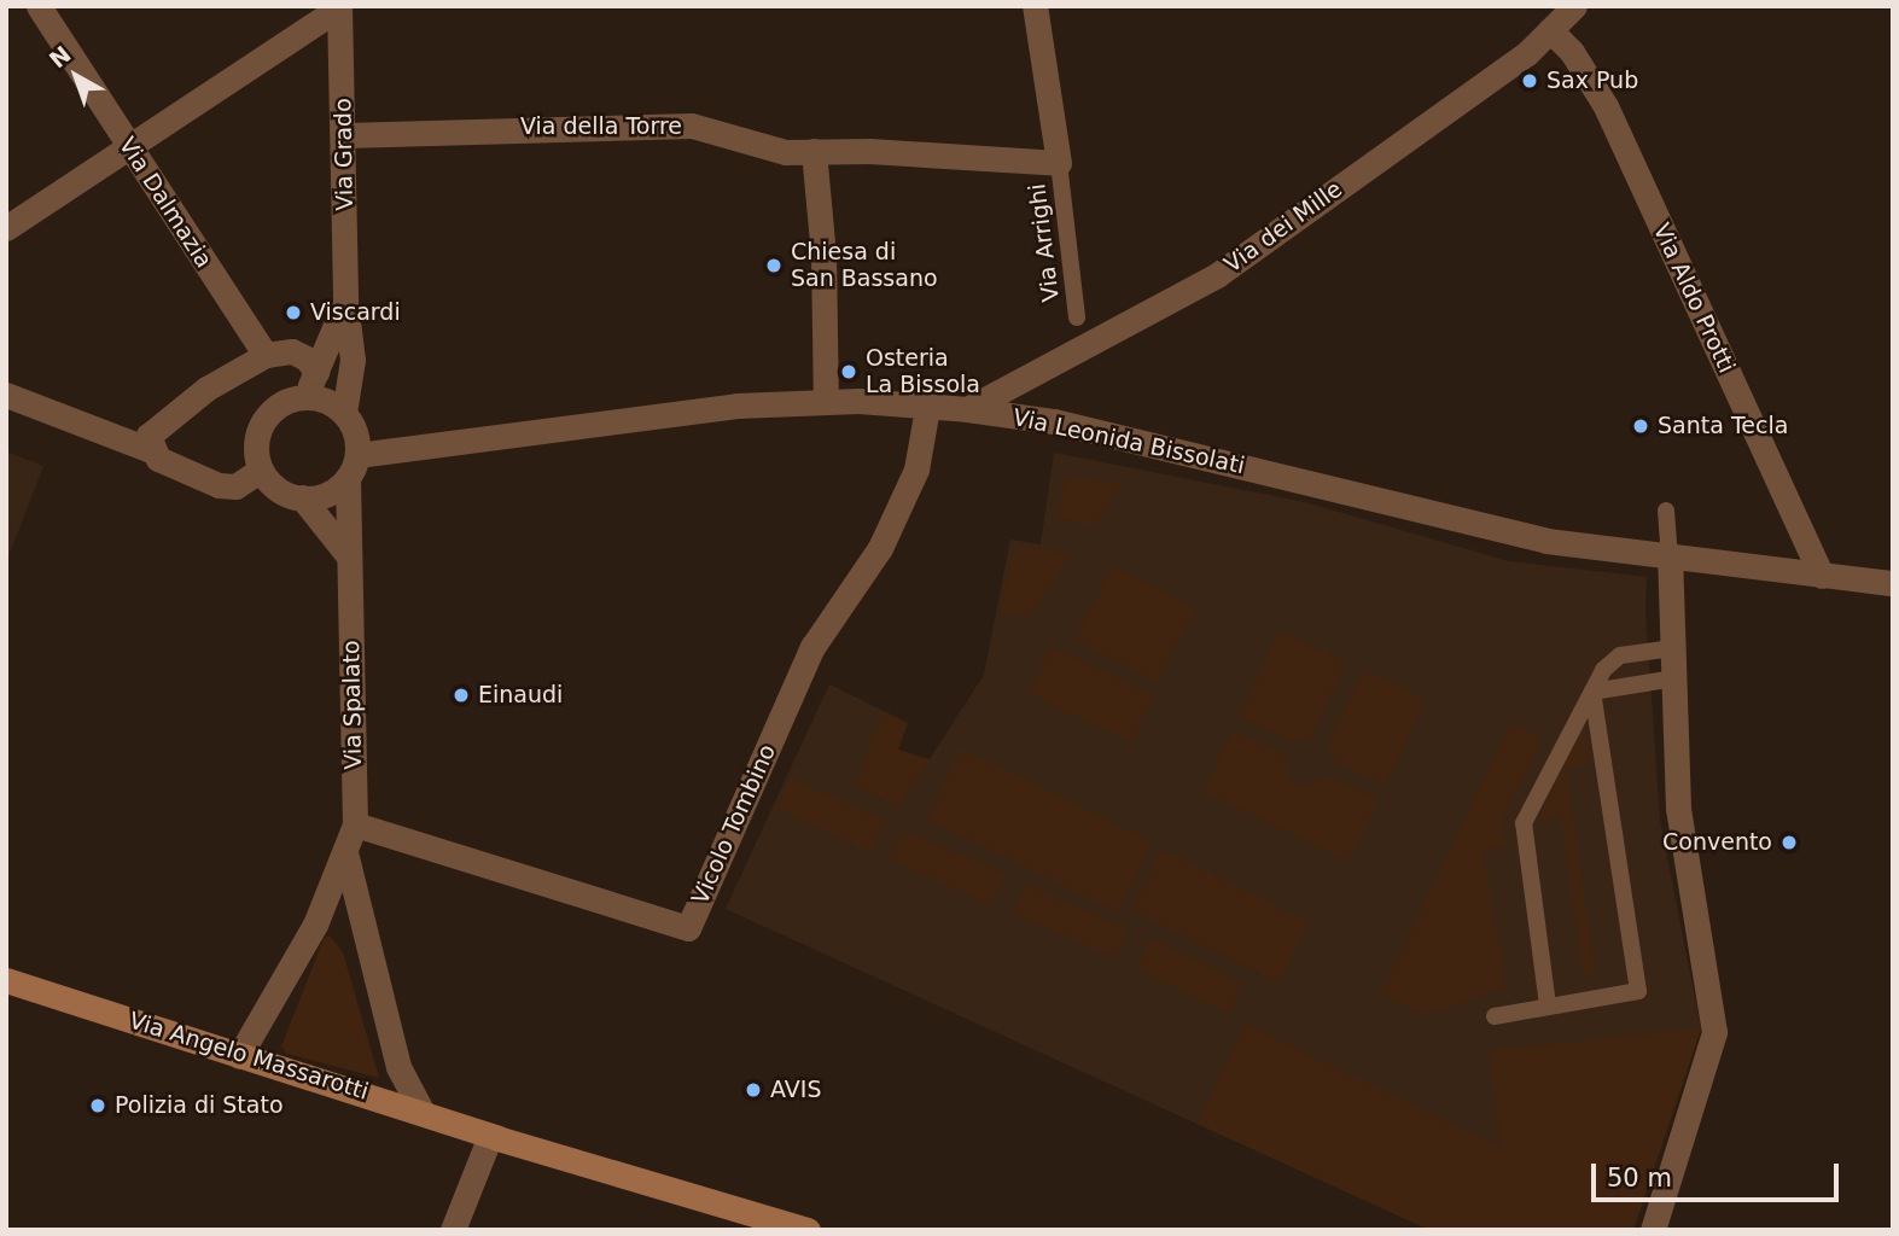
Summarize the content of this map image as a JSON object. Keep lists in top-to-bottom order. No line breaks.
{"streets":{"street":["Via della Torre","Via Grado","Via Dalmazia","Via dei Mille","Via Aldo Protti","Via Leonida Bissolati","Via Spalato","Vicolo Tombino","Via Angelo Massarotti"],"lane":["Via Arrighi"]},"crossings":[["Via della Torre","Via Grado"],["Via della Torre","Via Arrighi"],["Via Grado","Via Leonida Bissolati"],["Via Grado","Via Spalato"],["Via dei Mille","Via Aldo Protti"],["Via dei Mille","Via Leonida Bissolati"],["Via Aldo Protti","Via Leonida Bissolati"],["Via Leonida Bissolati","Via Spalato"],["Via Leonida Bissolati","Vicolo Tombino"],["Via Spalato","Vicolo Tombino"],["Via Spalato","Via Angelo Massarotti"]],"places":["Sax Pub","Chiesa di San Bassano","Viscardi","Osteria La Bissola","Santa Tecla","Einaudi","Convento","AVIS","Polizia di Stato"],"scale_bar":"50 m","north":"top left"}
